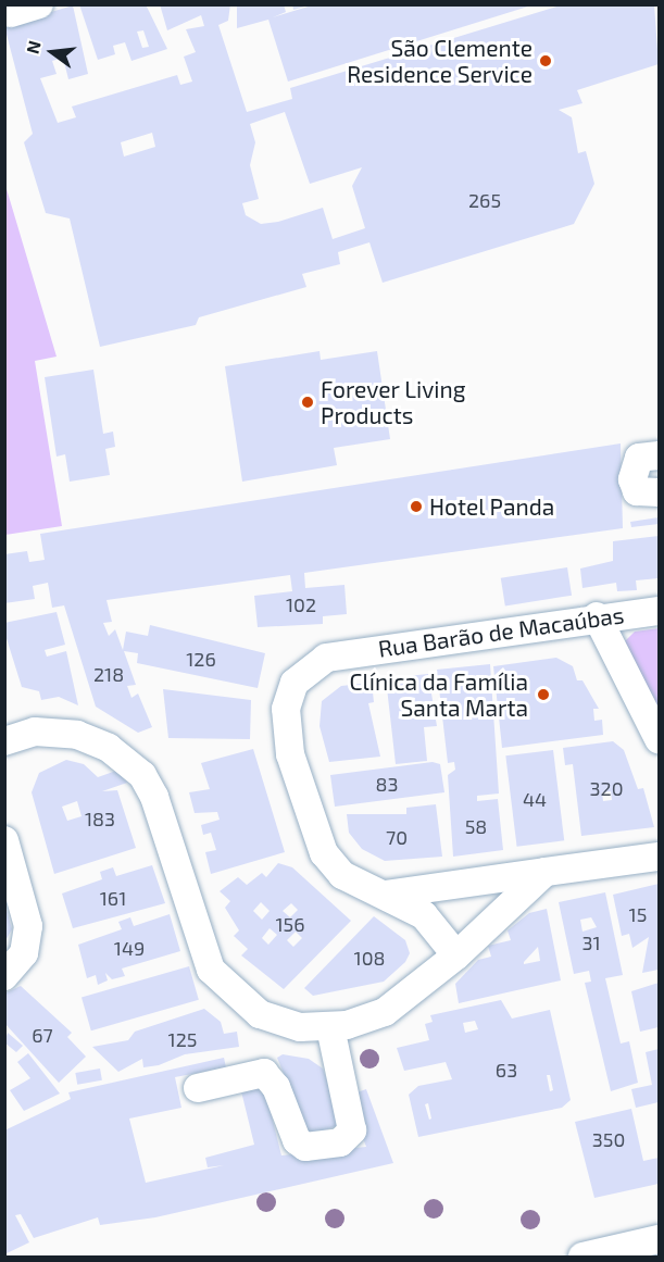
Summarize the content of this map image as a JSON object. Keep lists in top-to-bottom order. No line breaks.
{"streets":{"street":["Rua Barão de Macaúbas"]},"places":["São Clemente Residence Service","Forever Living Products","Hotel Panda","Clínica da Família Santa Marta"],"house_numbers":["265","102","126","218","83","320","44","183","58","70","161","15","156","31","149","108","67","125","63","350"],"north":"left"}
